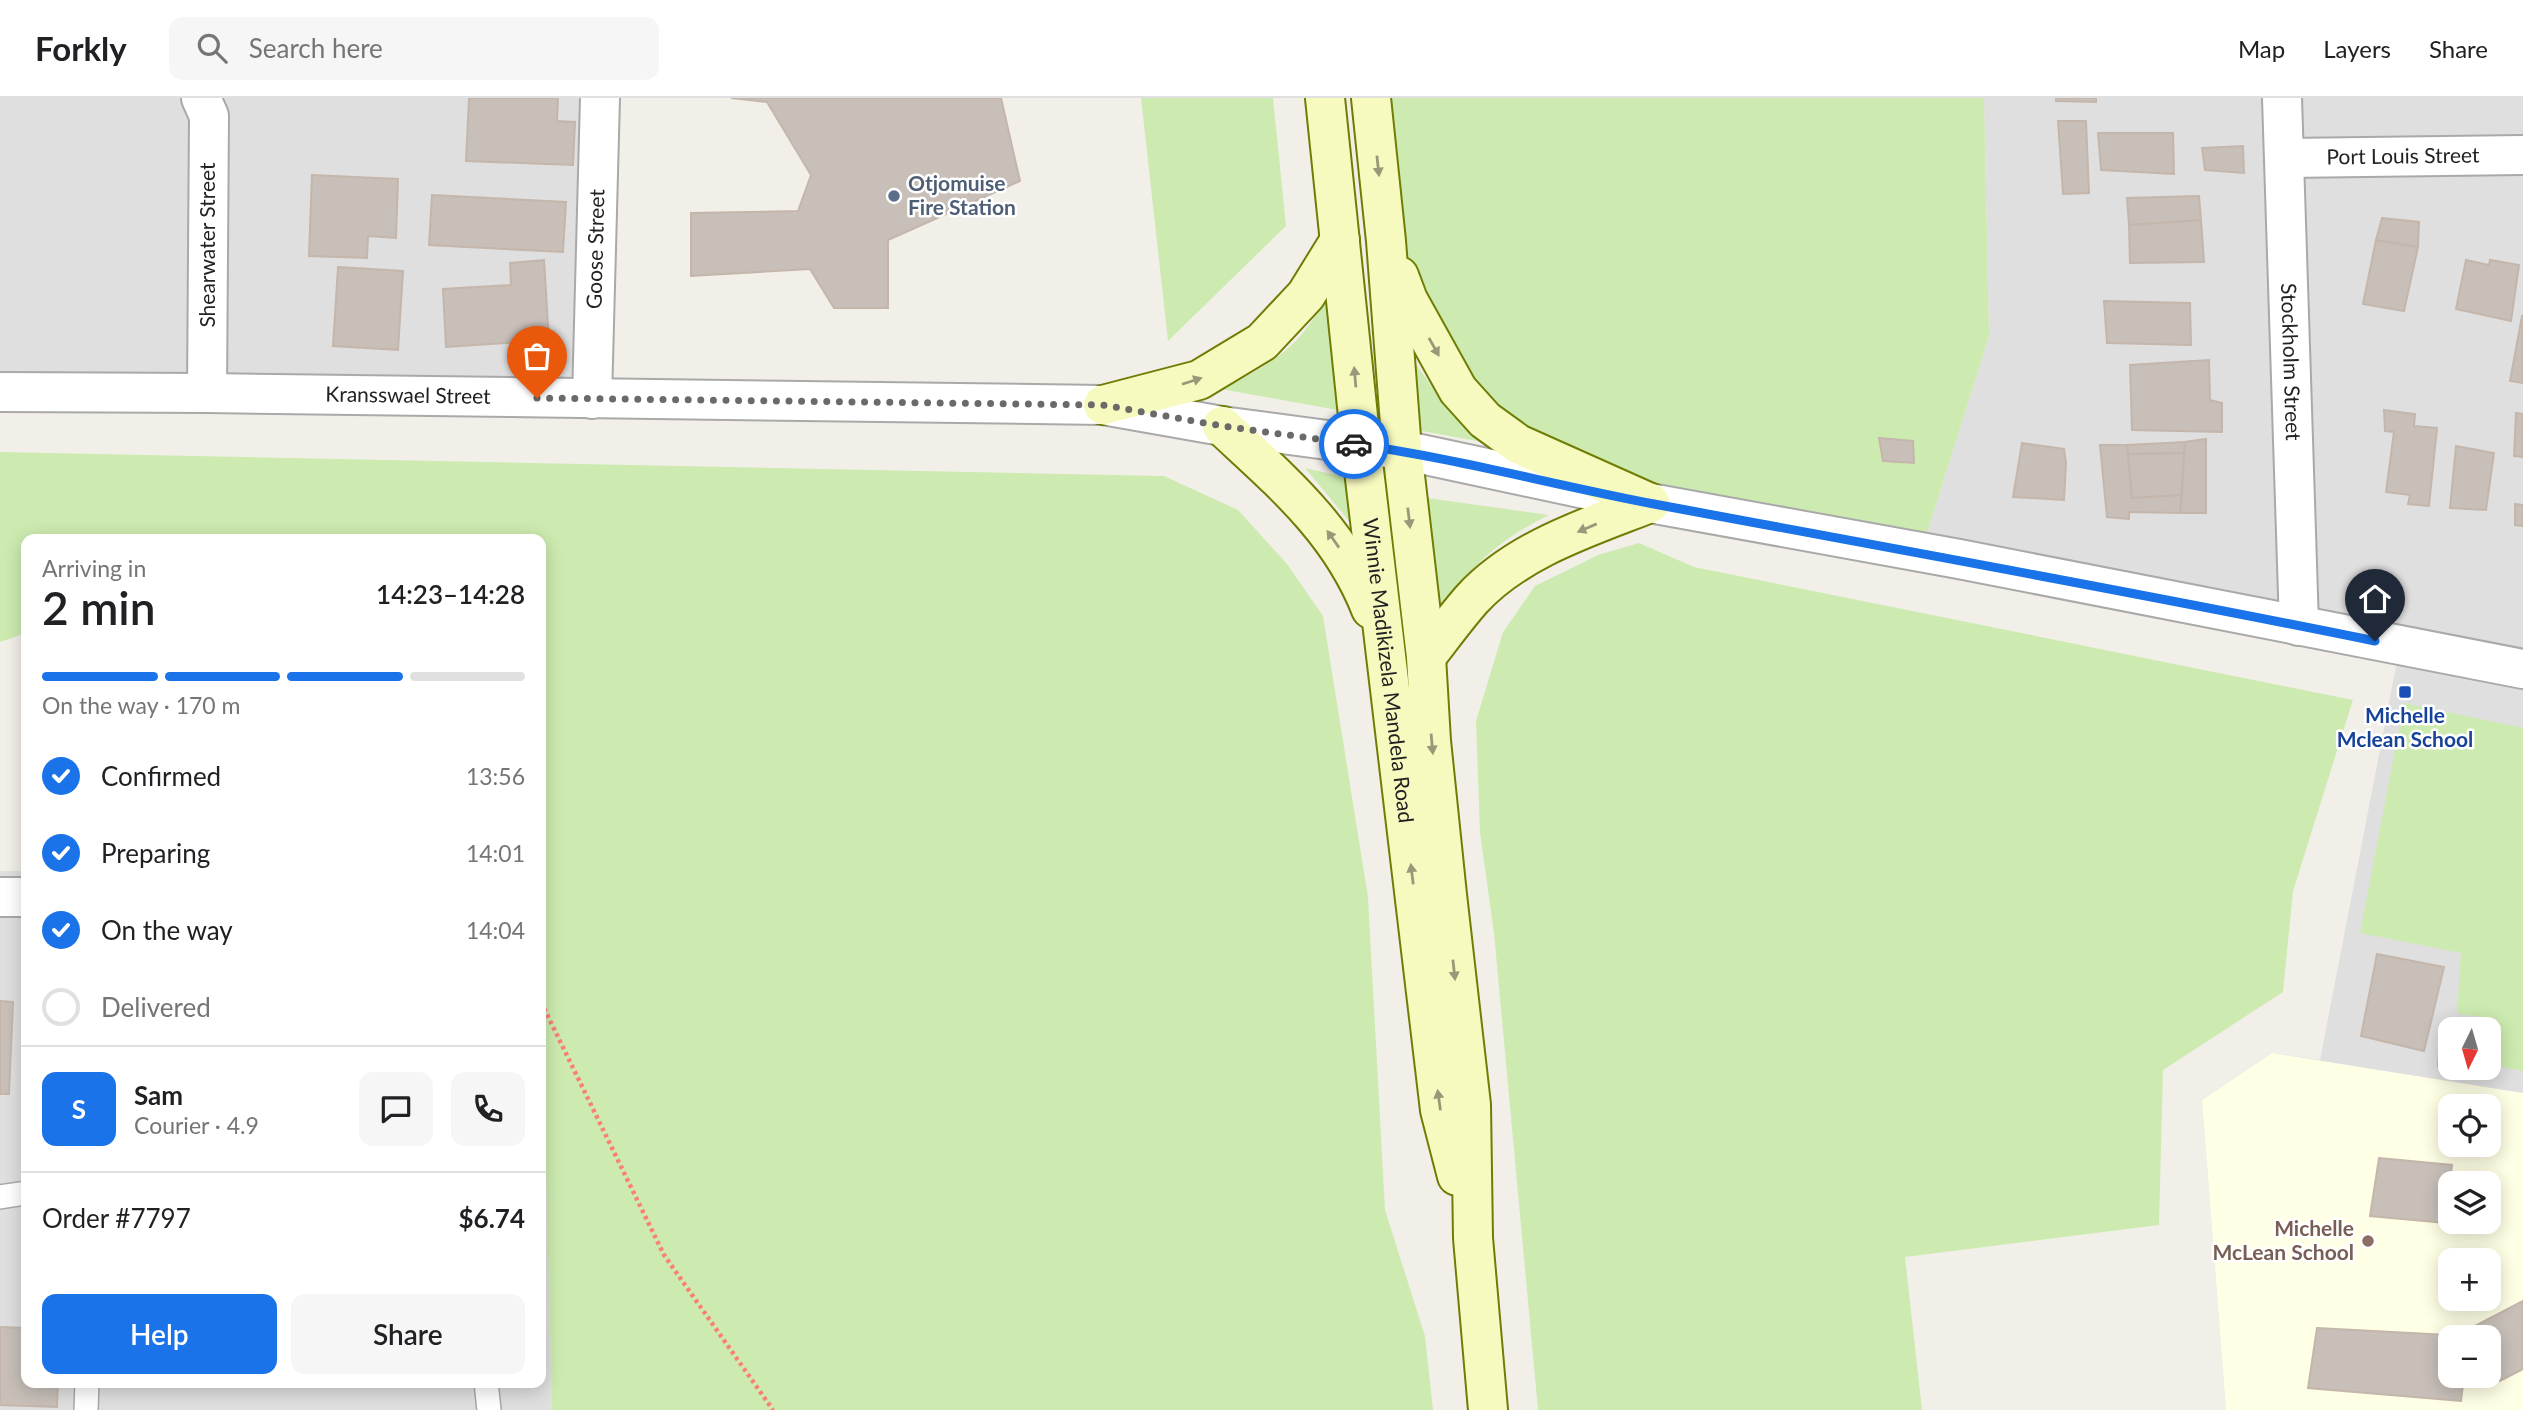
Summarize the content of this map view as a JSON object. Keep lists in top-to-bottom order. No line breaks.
{"streets":{"main road":["Winnie Madikizela Mandela Road"],"street":["Port Louis Street","Shearwater Street","Goose Street","Stockholm Street","Kransswael Street"]},"crossings":[["Port Louis Street","Stockholm Street"],["Shearwater Street","Kransswael Street"],["Goose Street","Kransswael Street"],["Stockholm Street","Kransswael Street"],["Kransswael Street","Winnie Madikizela Mandela Road"]],"places":{"other":["Otjomuise Fire Station","Michelle McLean School"],"transit":["Michelle Mclean School"]},"north":"bottom","page":{"header":"Forkly","search":"Search here","nav":["Map","Layers","Share"],"heading":["2 min","Arriving in","14:23–14:28"],"panel":["Sam","Courier · 4.9","Order #7797","$6.74"],"bar":"On the way · 170 m","list":[["Confirmed","13:56"],["Preparing","14:01"],["On the way","14:04"],"Delivered"],"map_buttons":["+","−"],"round":"S","buttons":["Help","Share"]}}
